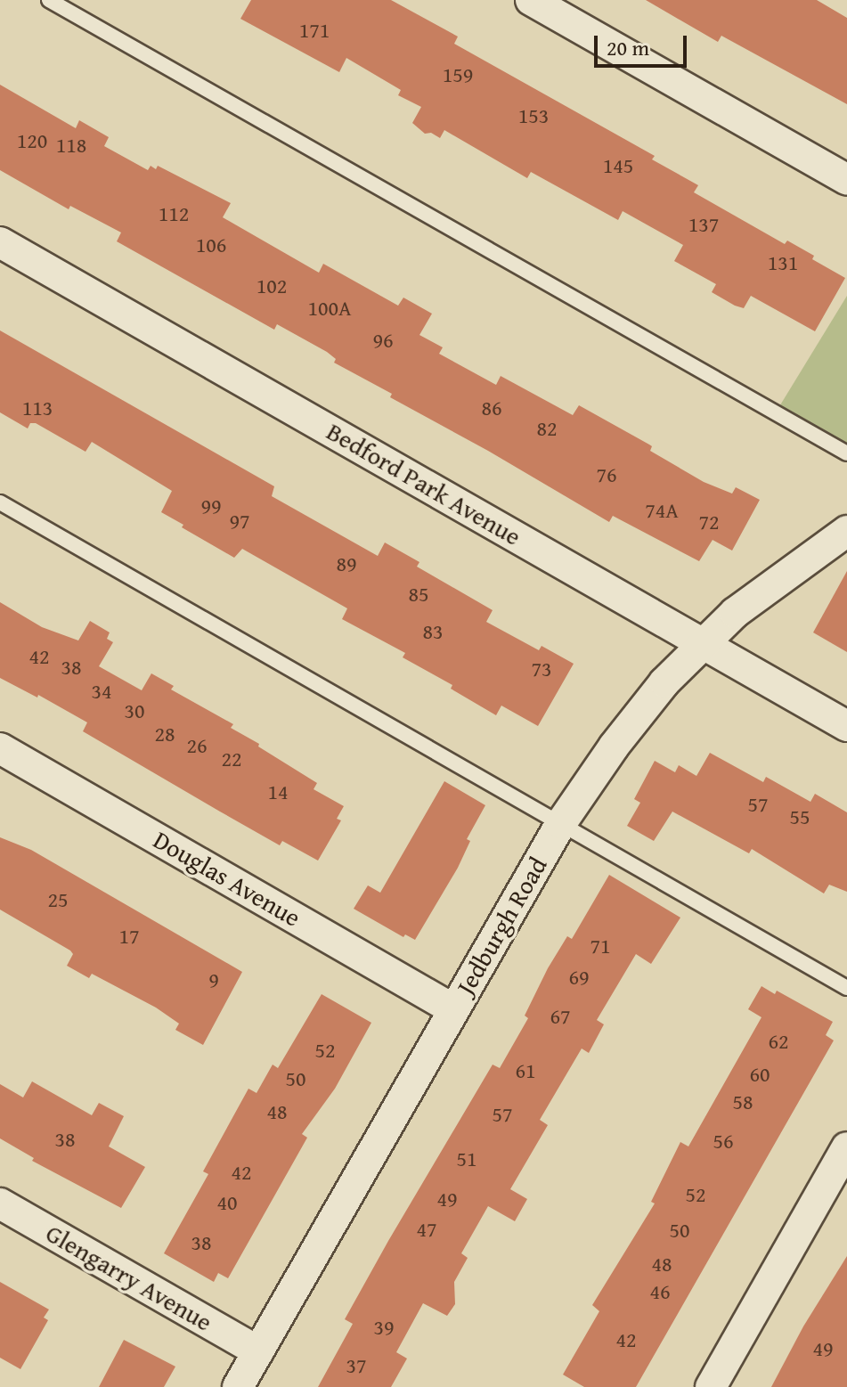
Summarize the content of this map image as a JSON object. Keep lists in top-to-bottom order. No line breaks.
{"streets":{"street":["Bedford Park Avenue","Douglas Avenue","Jedburgh Road","Glengarry Avenue"]},"crossings":[["Bedford Park Avenue","Jedburgh Road"],["Douglas Avenue","Jedburgh Road"],["Jedburgh Road","Glengarry Avenue"]],"house_numbers":["171","159","153","120","118","145","112","137","106","131","102","100A","96","113","86","82","76","99","74A","97","72","89","85","83","42","38","73","34","30","28","26","22","14","57","55","25","17","71","69","9","67","62","52","61","60","50","58","48","57","38","56","51","42","52","49","40","47","50","38","48","46","39","42","49","37"],"scale_bar":"20 m"}
